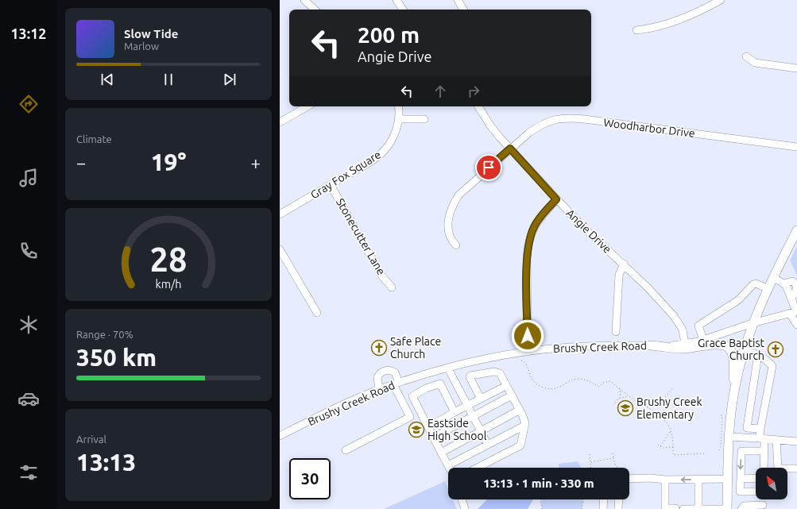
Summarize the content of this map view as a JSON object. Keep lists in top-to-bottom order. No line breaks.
{"streets":{"street":["Woodharbor Drive","Gray Fox Square","Angie Drive","Stonecutter Lane","Brushy Creek Road"]},"crossings":[["Woodharbor Drive","Angie Drive"],["Gray Fox Square","Stonecutter Lane"],["Angie Drive","Brushy Creek Road"]],"places":{"church":["Safe Place Church","Grace Baptist Church"],"school or university":["Brushy Creek Elementary","Eastside High School"]},"north":"top left","page":{"tabs":"13:12","turn":["200 m","Angie Drive"],"song":["Slow Tide","Marlow"],"tile":["Climate",["Range · 70%","350 km"],["Arrival","13:13"]],"heat":["−","19°","+"],"limit":"30","trip":"13:13 · 1 min · 330 m","gauge":["28","km/h"]}}
